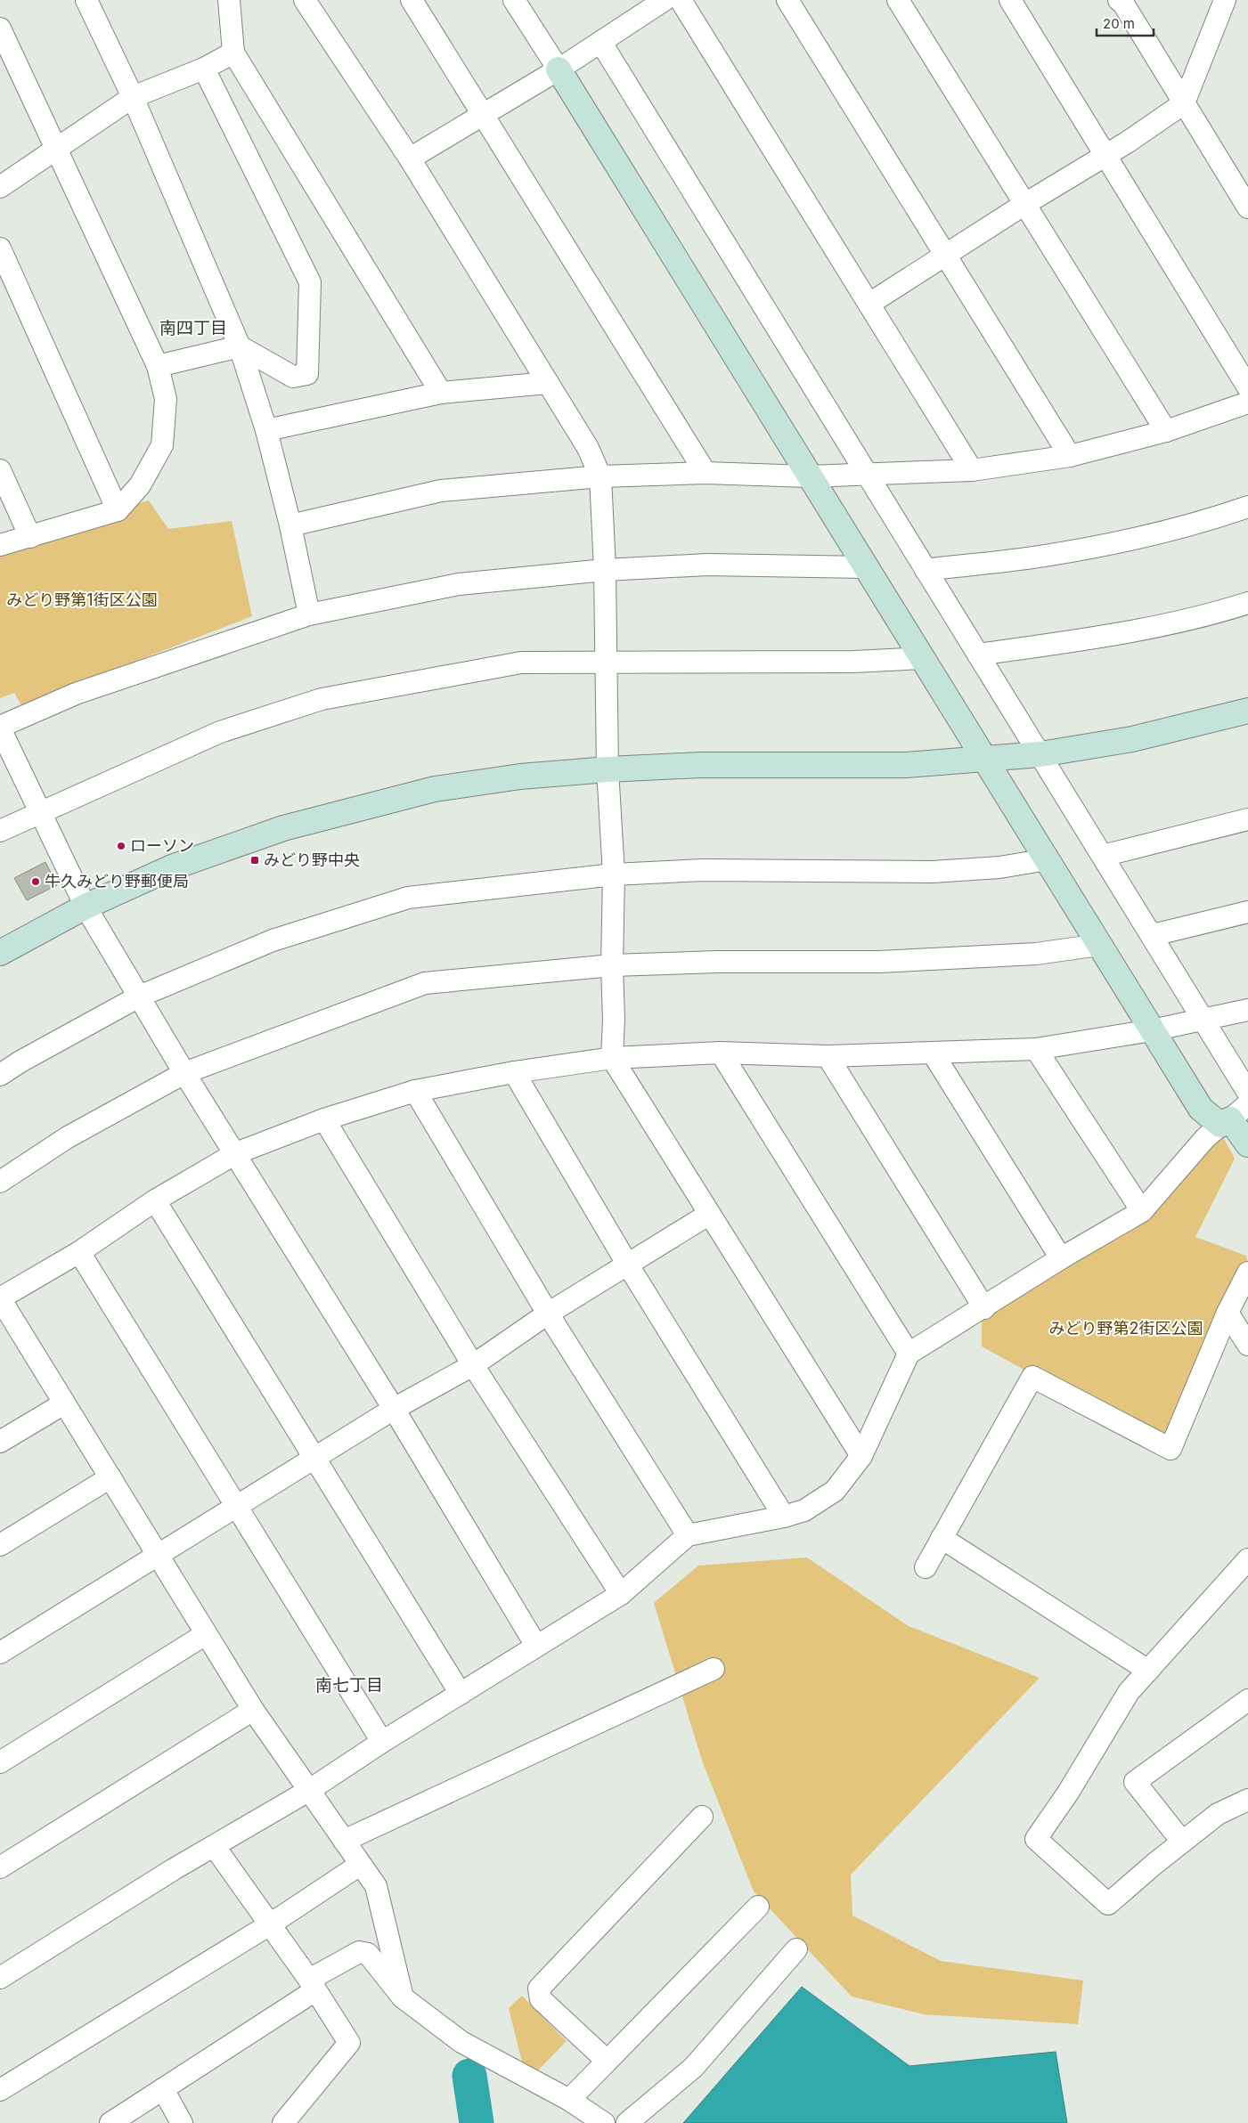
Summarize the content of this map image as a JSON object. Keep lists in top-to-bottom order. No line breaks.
{"districts":["南四丁目","南七丁目"],"parks":["みどり野第1街区公園","みどり野第2街区公園"],"places":{"other":["ローソン","牛久みどり野郵便局"],"transit":["みどり野中央"]},"scale_bar":"20 m"}
